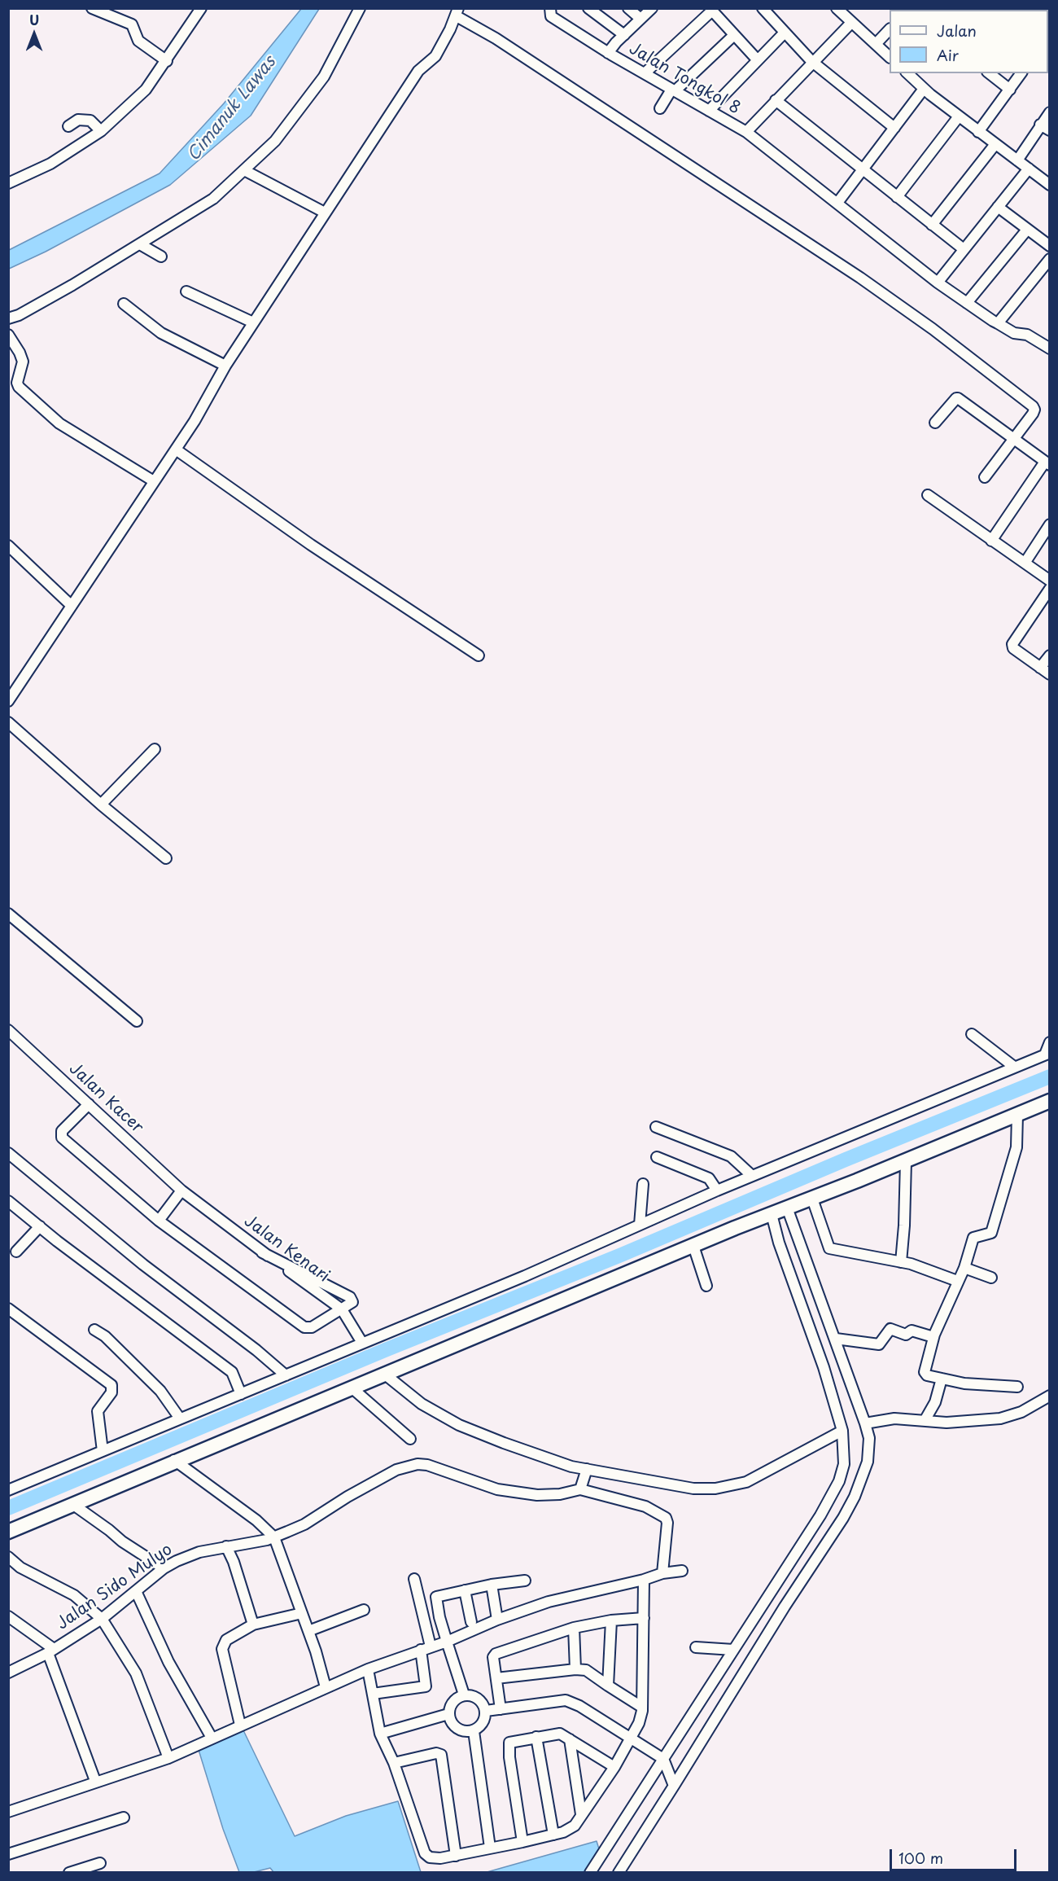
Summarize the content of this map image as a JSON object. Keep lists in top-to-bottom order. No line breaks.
{"streets":{"street":["Jalan Tongkol 8","Jalan Kacer","Jalan Kenari","Jalan Sido Mulyo"]},"crossings":[["Jalan Kacer","Jalan Kenari"]],"water":["Cimanuk Lawas"],"legend":["Jalan","Air"],"scale_bar":"100 m","north":"top"}
